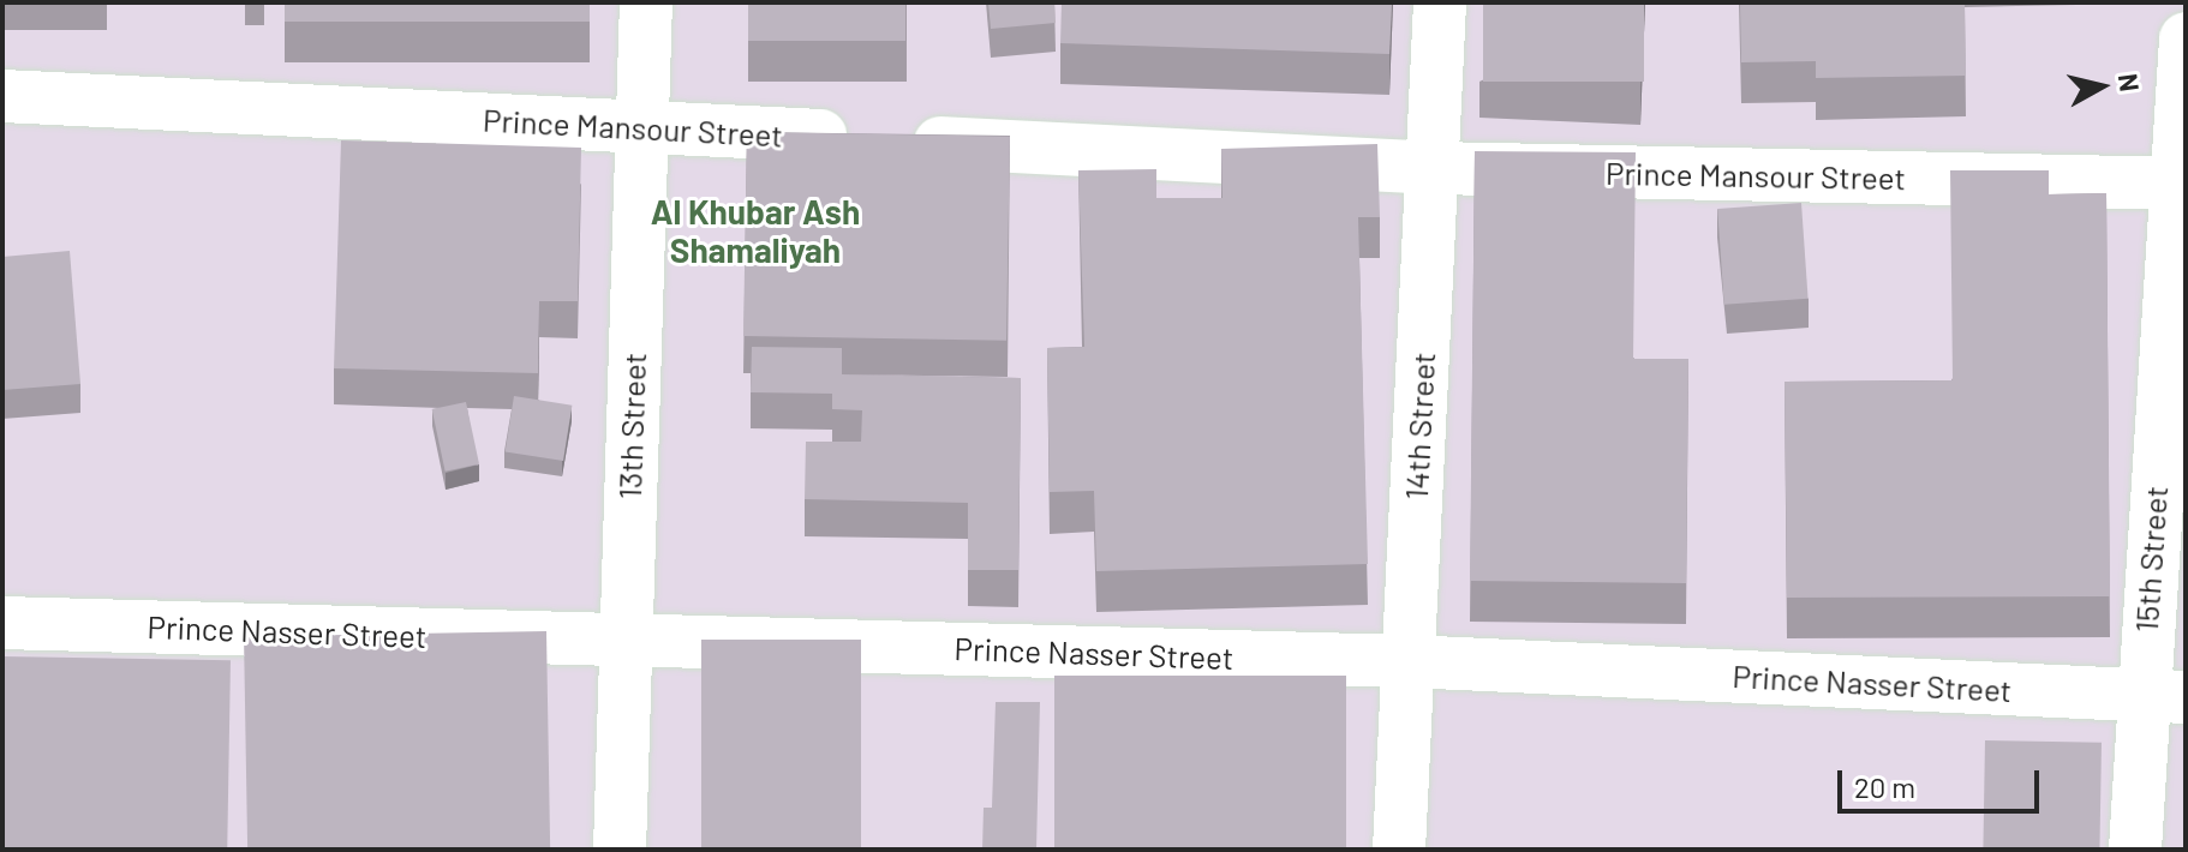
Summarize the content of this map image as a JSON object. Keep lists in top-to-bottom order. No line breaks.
{"streets":{"street":["Prince Mansour Street","13th Street","14th Street","15th Street","Prince Nasser Street"]},"crossings":[["Prince Mansour Street","13th Street"],["Prince Mansour Street","14th Street"],["Prince Mansour Street","15th Street"],["13th Street","Prince Nasser Street"],["14th Street","Prince Nasser Street"],["15th Street","Prince Nasser Street"]],"districts":["Al Khubar Ash Shamaliyah"],"scale_bar":"20 m","north":"right"}
